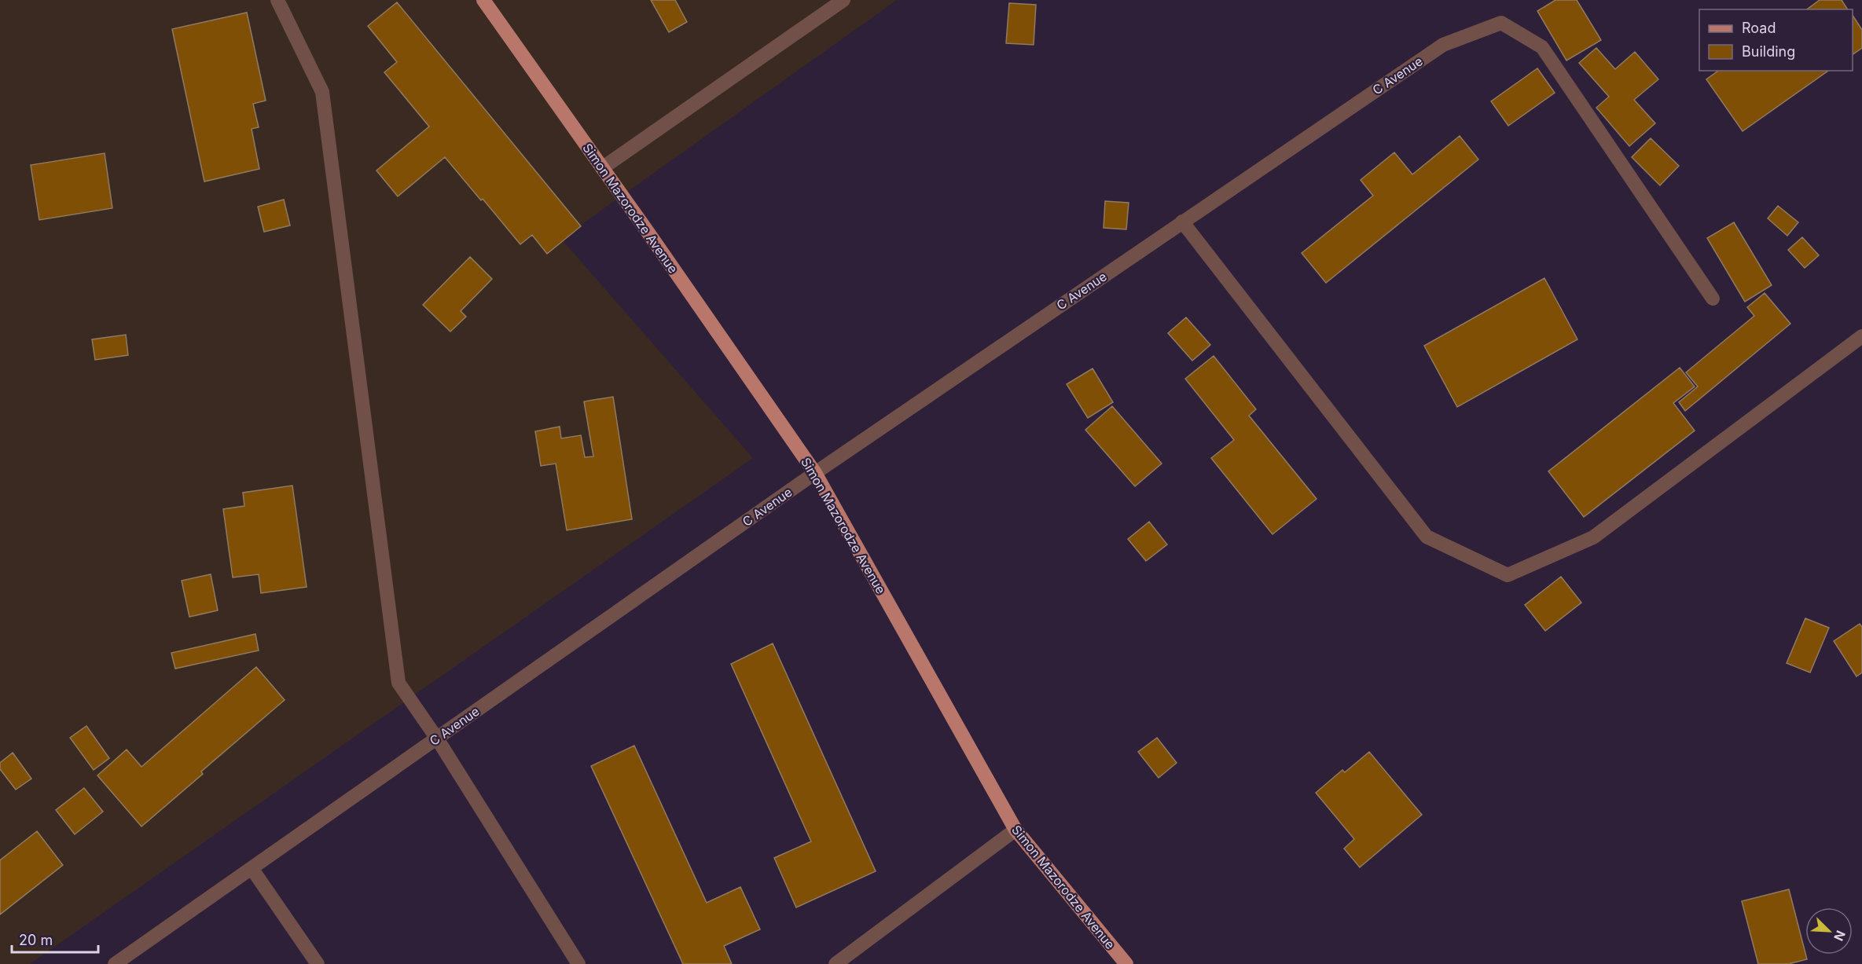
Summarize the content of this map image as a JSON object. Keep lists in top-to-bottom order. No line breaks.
{"streets":{"main road":["Simon Mazorodze Avenue"],"street":["C Avenue"]},"crossings":[["C Avenue","Simon Mazorodze Avenue"]],"legend":["Road","Building"],"scale_bar":"20 m","north":"bottom right"}
